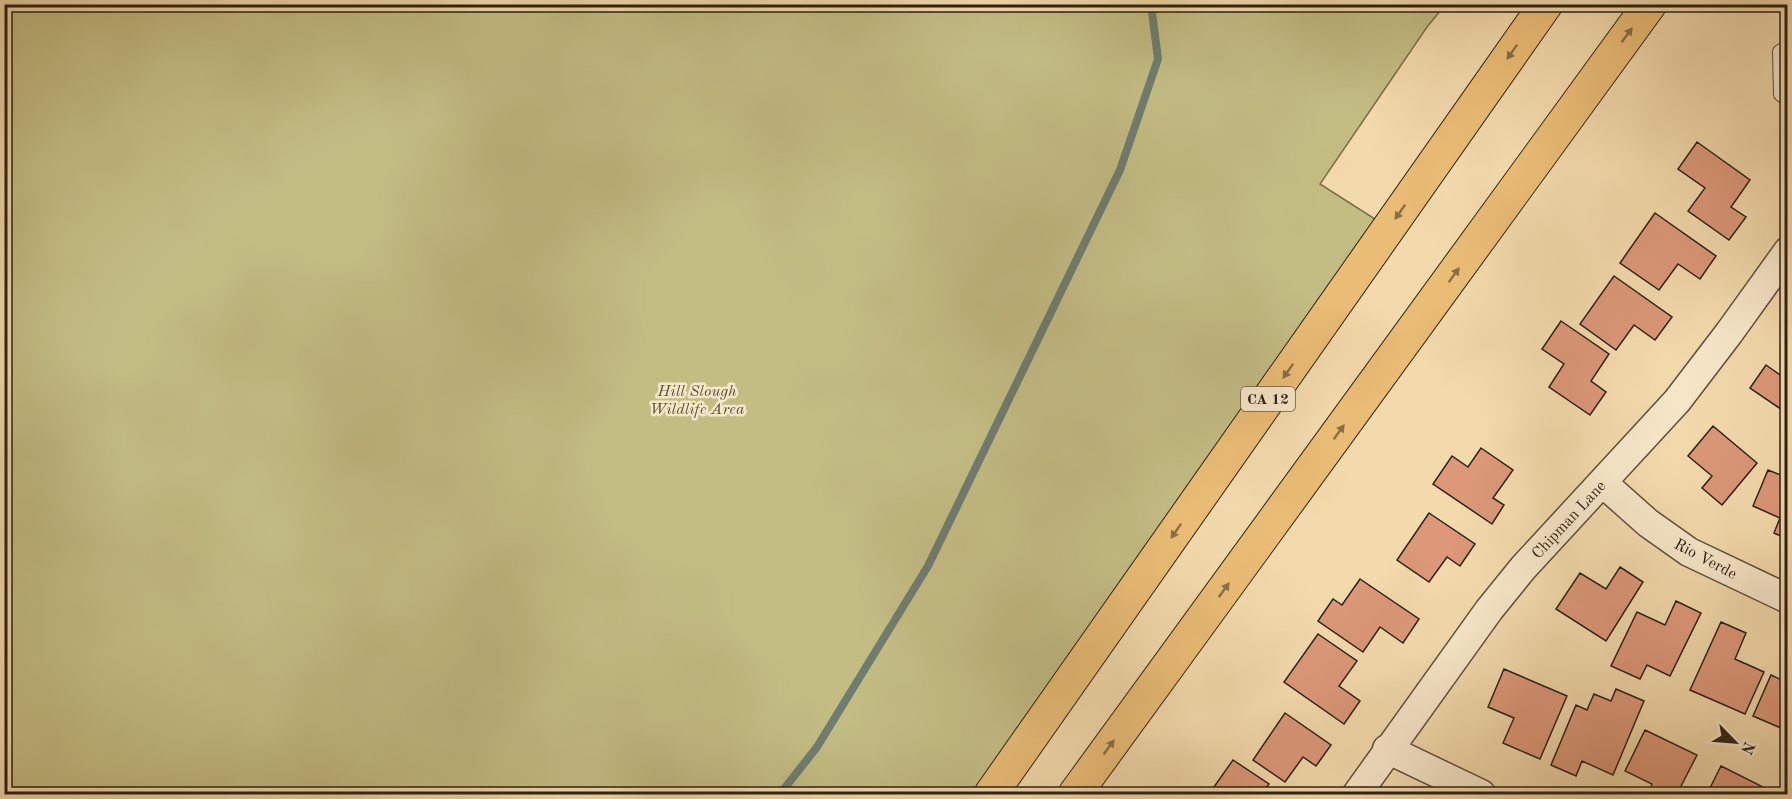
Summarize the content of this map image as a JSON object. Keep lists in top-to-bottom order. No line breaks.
{"streets":{"highway":["CA 12"],"street":["Chipman Lane","Rio Verde"]},"crossings":[["Chipman Lane","Rio Verde"]],"parks":["Hill Slough Wildlife Area"],"north":"bottom right"}
